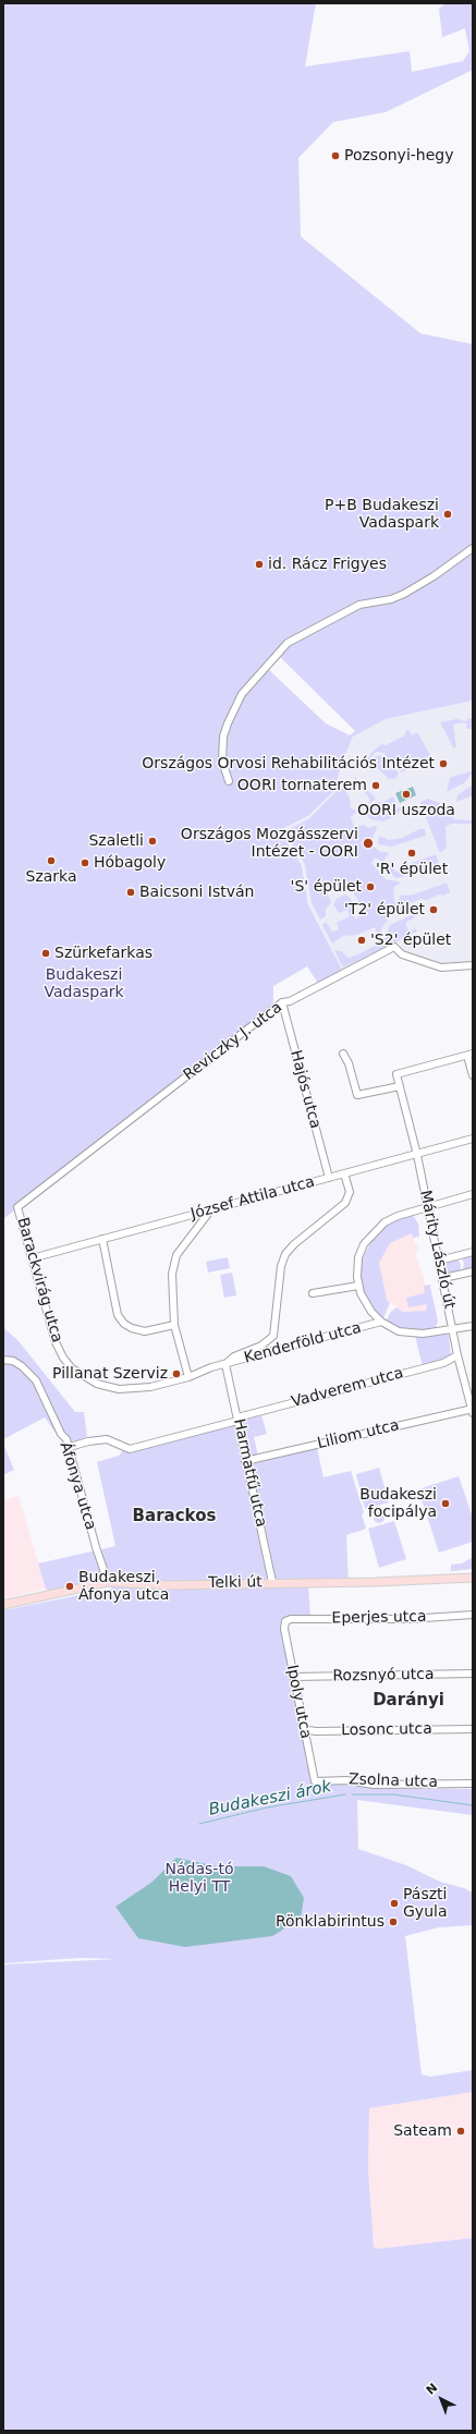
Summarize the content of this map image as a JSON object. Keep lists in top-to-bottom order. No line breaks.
{"streets":{"main road":["Telki út"],"street":["Reviczky J. utca","Hajós utca","József Attila utca","Márity László út","Barackvirág utca","Kenderföld utca","Vadverem utca","Liliom utca","Harmatfű utca","Áfonya utca","Eperjes utca","Rozsnyó utca","Ipoly utca","Losonc utca","Zsolna utca"]},"crossings":[["Reviczky J. utca","Hajós utca"],["Reviczky J. utca","Barackvirág utca"],["Hajós utca","József Attila utca"],["József Attila utca","Márity László út"],["József Attila utca","Barackvirág utca"],["Márity László út","Vadverem utca"],["Márity László út","Liliom utca"],["Barackvirág utca","Kenderföld utca"],["Barackvirág utca","Harmatfű utca"],["Kenderföld utca","Harmatfű utca"],["Vadverem utca","Harmatfű utca"],["Vadverem utca","Áfonya utca"],["Liliom utca","Harmatfű utca"],["Harmatfű utca","Telki út"],["Áfonya utca","Telki út"],["Eperjes utca","Ipoly utca"],["Rozsnyó utca","Ipoly utca"],["Ipoly utca","Losonc utca"],["Ipoly utca","Zsolna utca"]],"districts":["Barackos","Darányi"],"water":["Budakeszi árok"],"parks":["Budakeszi Vadaspark","Nádas-tó Helyi TT"],"places":["Pozsonyi-hegy","P+B Budakeszi Vadaspark","id. Rácz Frigyes","Országos Orvosi Rehabilitációs Intézet","OORI tornaterem","OORI uszoda","Szaletli","Országos Mozgásszervi Intézet - OORI","'R' épület","Szarka","Hóbagoly","'S' épület","Baicsoni István","'T2' épület","'S2' épület","Szürkefarkas","Pillanat Szerviz","Budakeszi focipálya","Budakeszi, Áfonya utca","Pászti Gyula","Rönklabirintus","Sateam"],"north":"top left"}
